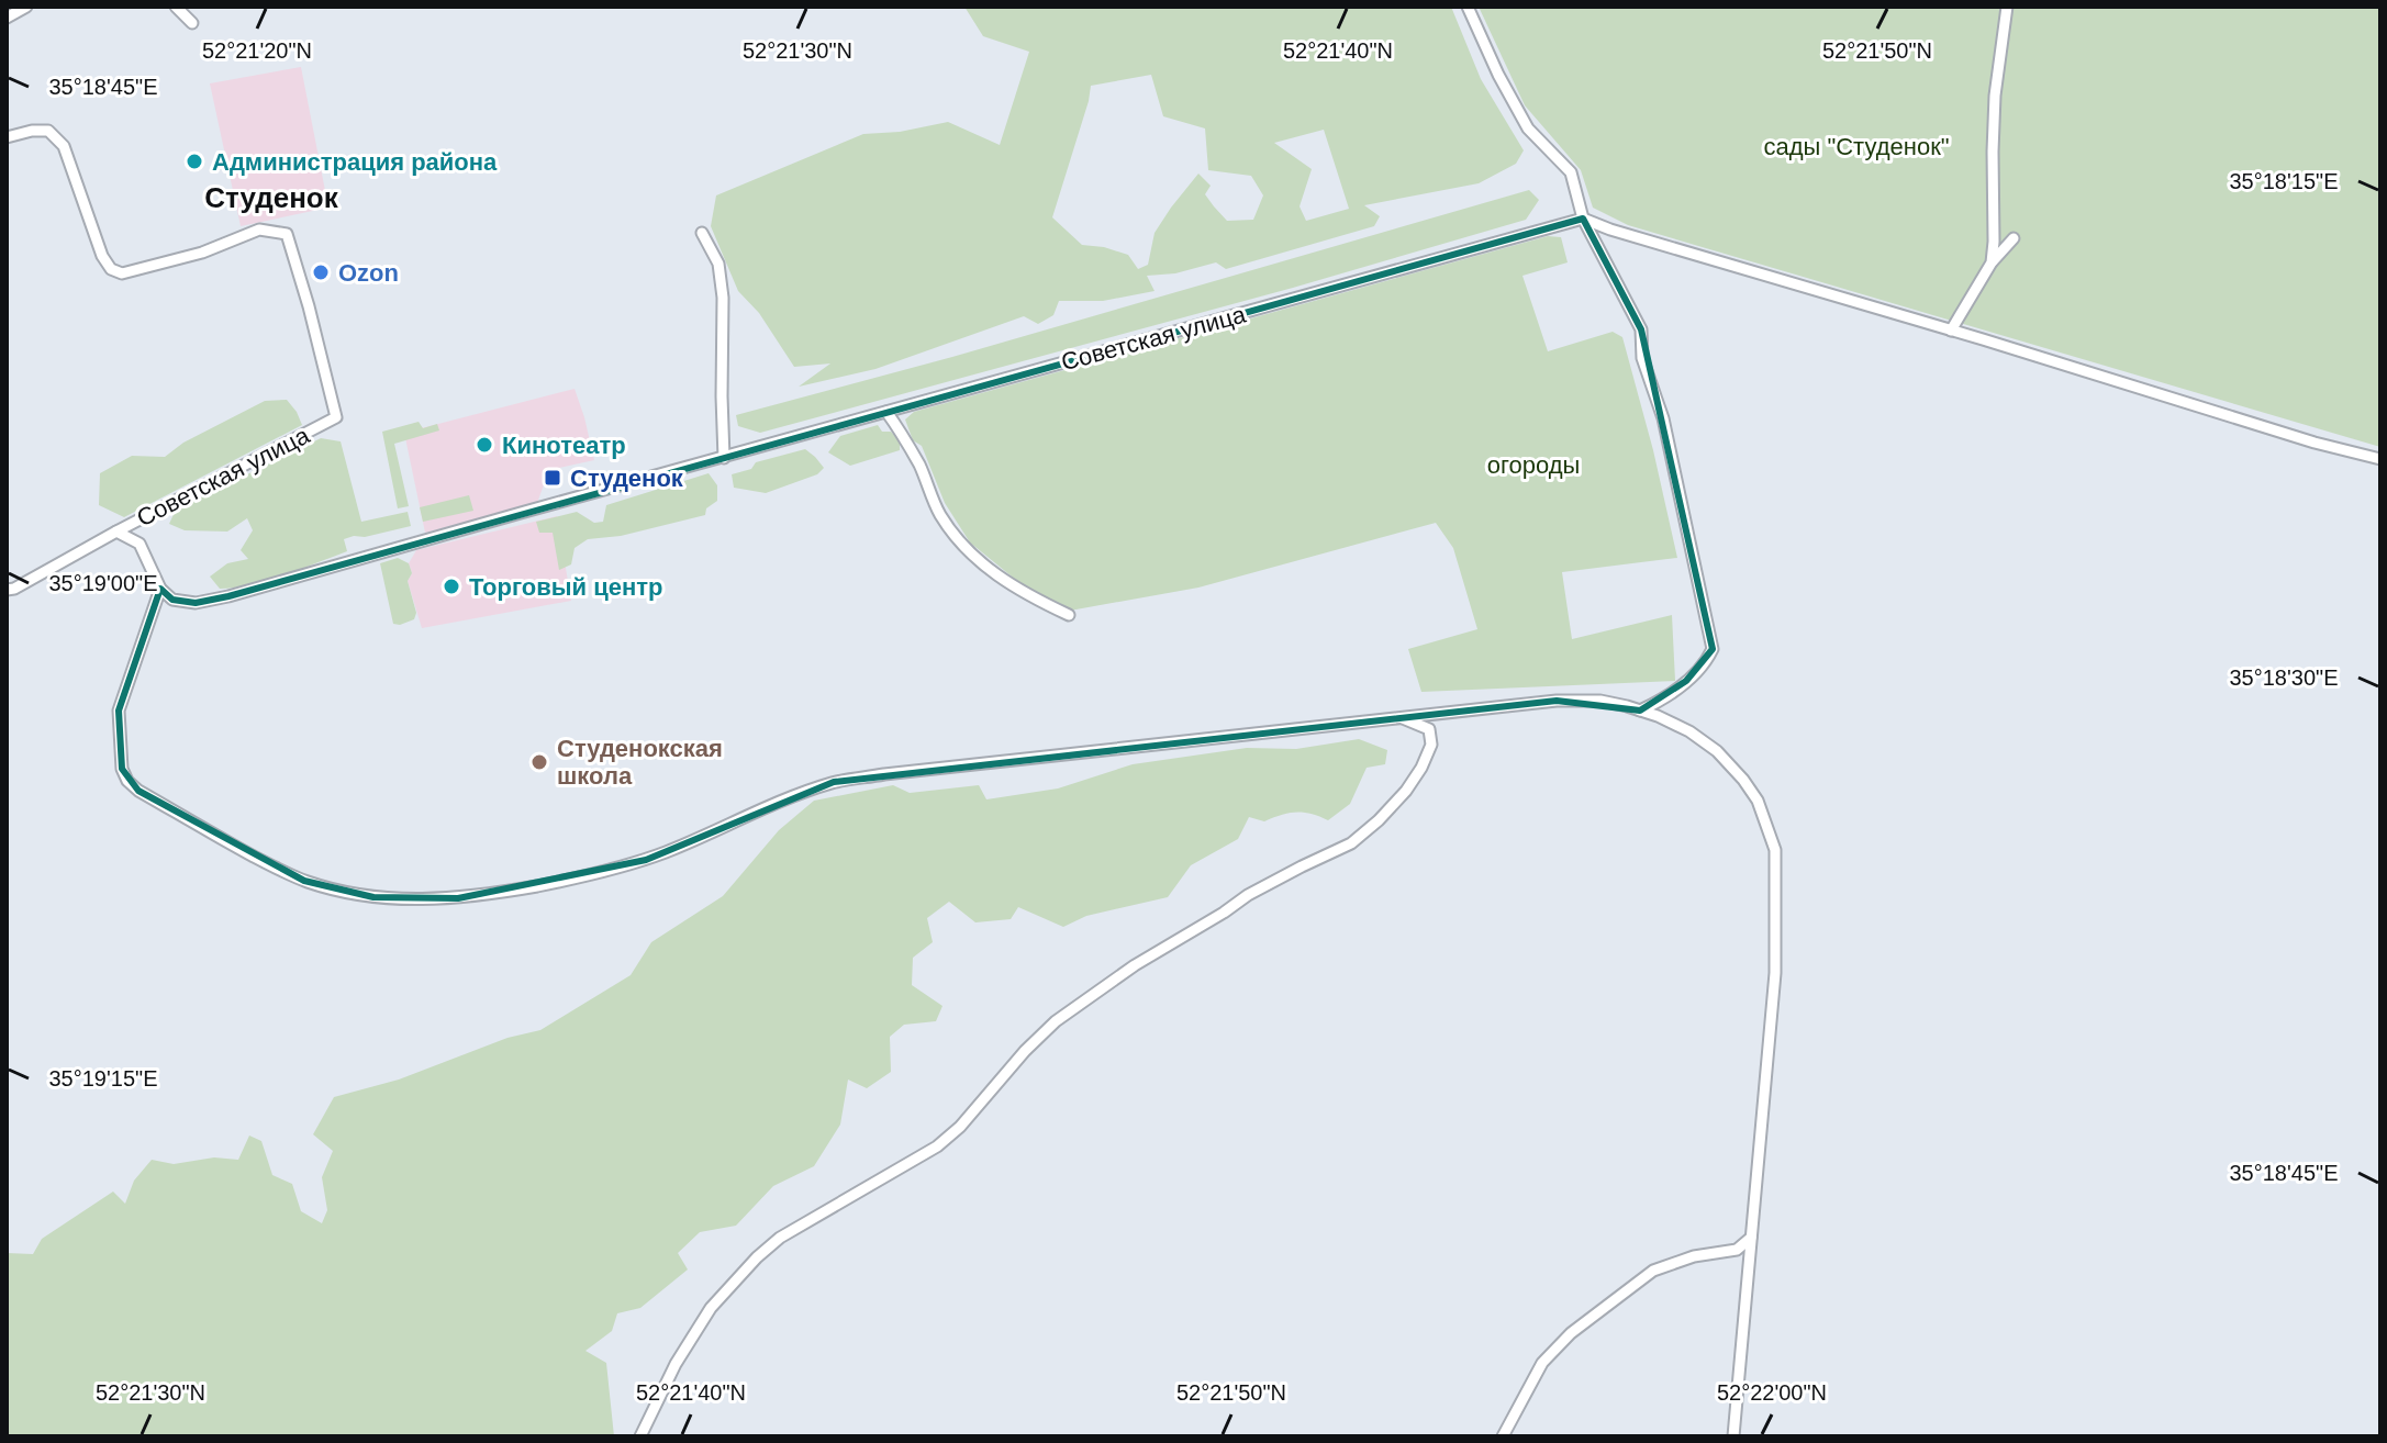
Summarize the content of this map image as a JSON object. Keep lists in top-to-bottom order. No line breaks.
{"streets":{"street":["Советская улица"]},"districts":["Студенок"],"parks":["сады \"Студенок\"","огороды"],"places":{"other":["Администрация района","Ozon","Кинотеатр","Торговый центр","Студенокская школа"],"transit":["Студенок"]},"coordinates":["52°21'20\"N","52°21'30\"N","52°21'40\"N","52°21'50\"N","35°18'45\"E","35°18'15\"E","35°19'00\"E","35°18'30\"E","35°19'15\"E","52°22'00\"N"]}
